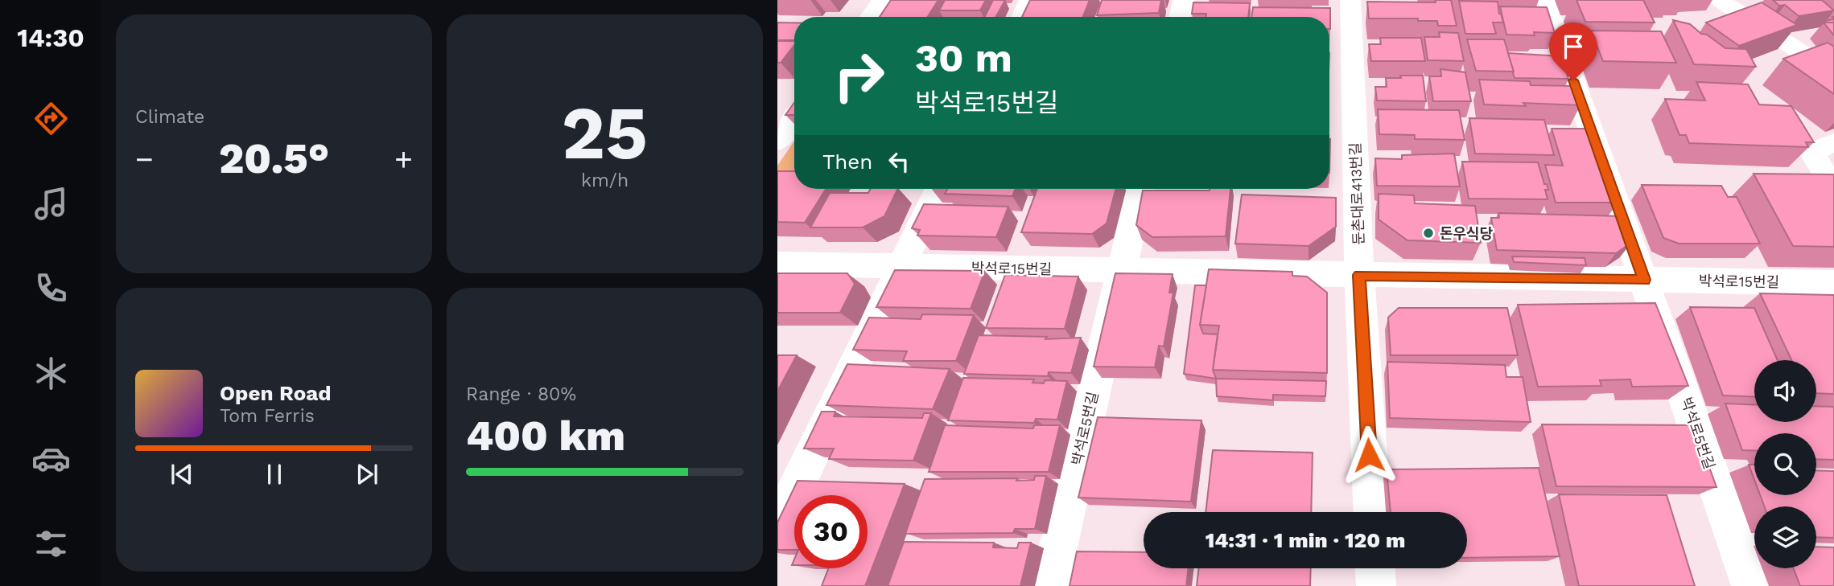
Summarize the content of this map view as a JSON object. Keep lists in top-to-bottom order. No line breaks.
{"streets":{"street":["둔촌대로413번길","박석로15번길","박석로5번길"]},"crossings":[["둔촌대로413번길","박석로15번길"],["박석로15번길","박석로5번길"]],"places":["돈우식당"],"page":{"tabs":"14:30","tile":["Climate",["25","km/h"],["Range · 80%","400 km"]],"turn":["30 m","박석로15번길"],"then":"Then","heat":["−","20.5°","+"],"song":["Open Road","Tom Ferris"],"limit":"30","trip":"14:31 · 1 min · 120 m"}}
